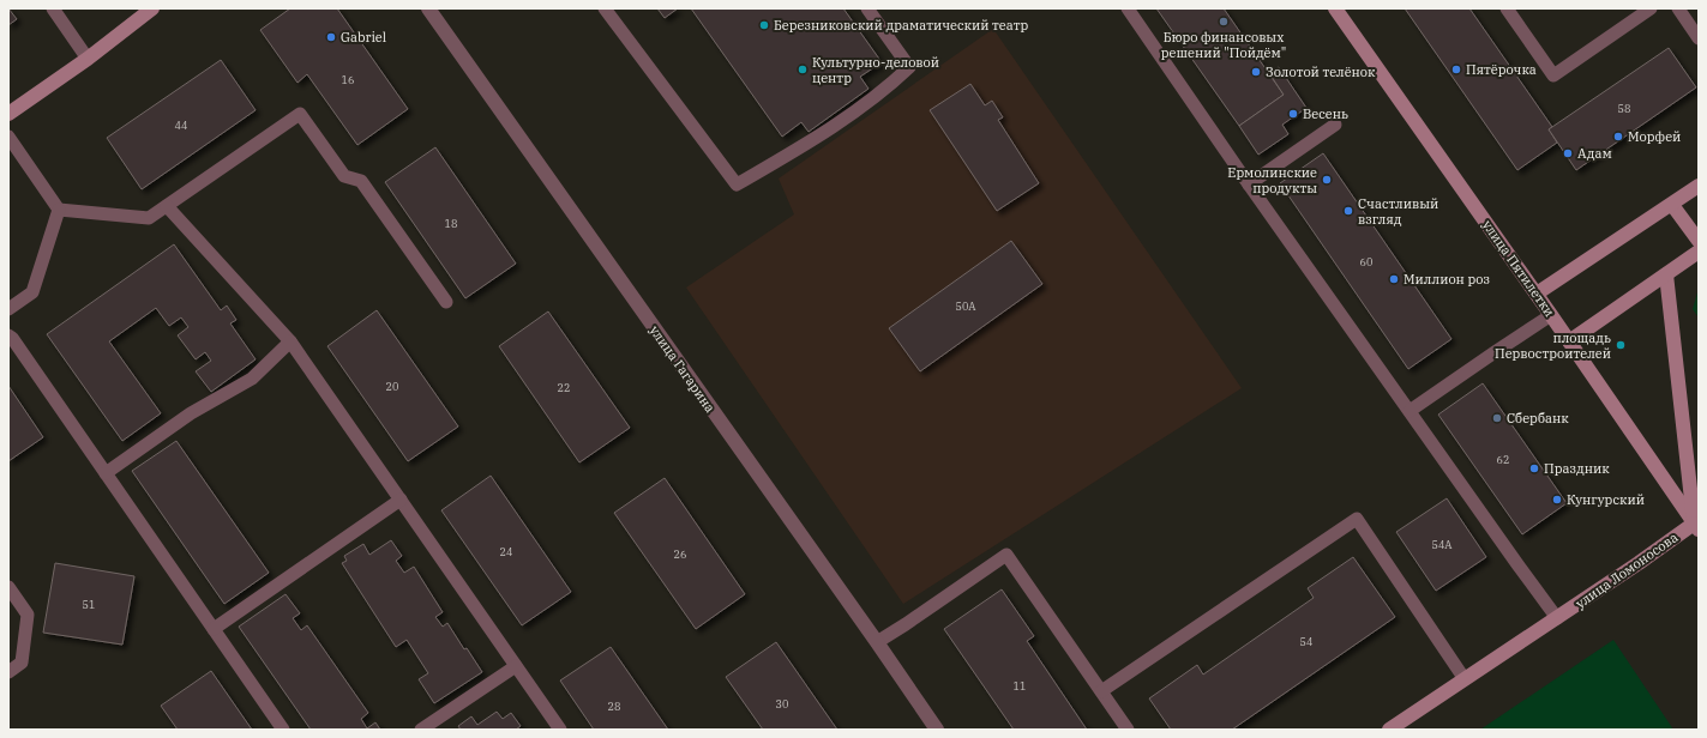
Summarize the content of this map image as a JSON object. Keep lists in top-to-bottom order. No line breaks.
{"streets":{"main road":["улица Пятилетки","улица Ломоносова"],"street":["улица Гагарина"]},"crossings":[["улица Пятилетки","улица Ломоносова"]],"places":["Бюро финансовых решений \"Пойдём\"","Березниковский драматический театр","Gabriel","Культурно-деловой центр","Пятёрочка","Золотой телёнок","Весень","Морфей","Адам","Ермолинские продукты","Счастливый взгляд","Миллион роз","площадь Первостроителей","Сбербанк","Праздник","Кунгурский"],"house_numbers":["16","58","44","18","60","50А","20","22","62","54А","24","26","51","54","11","30","28"]}
